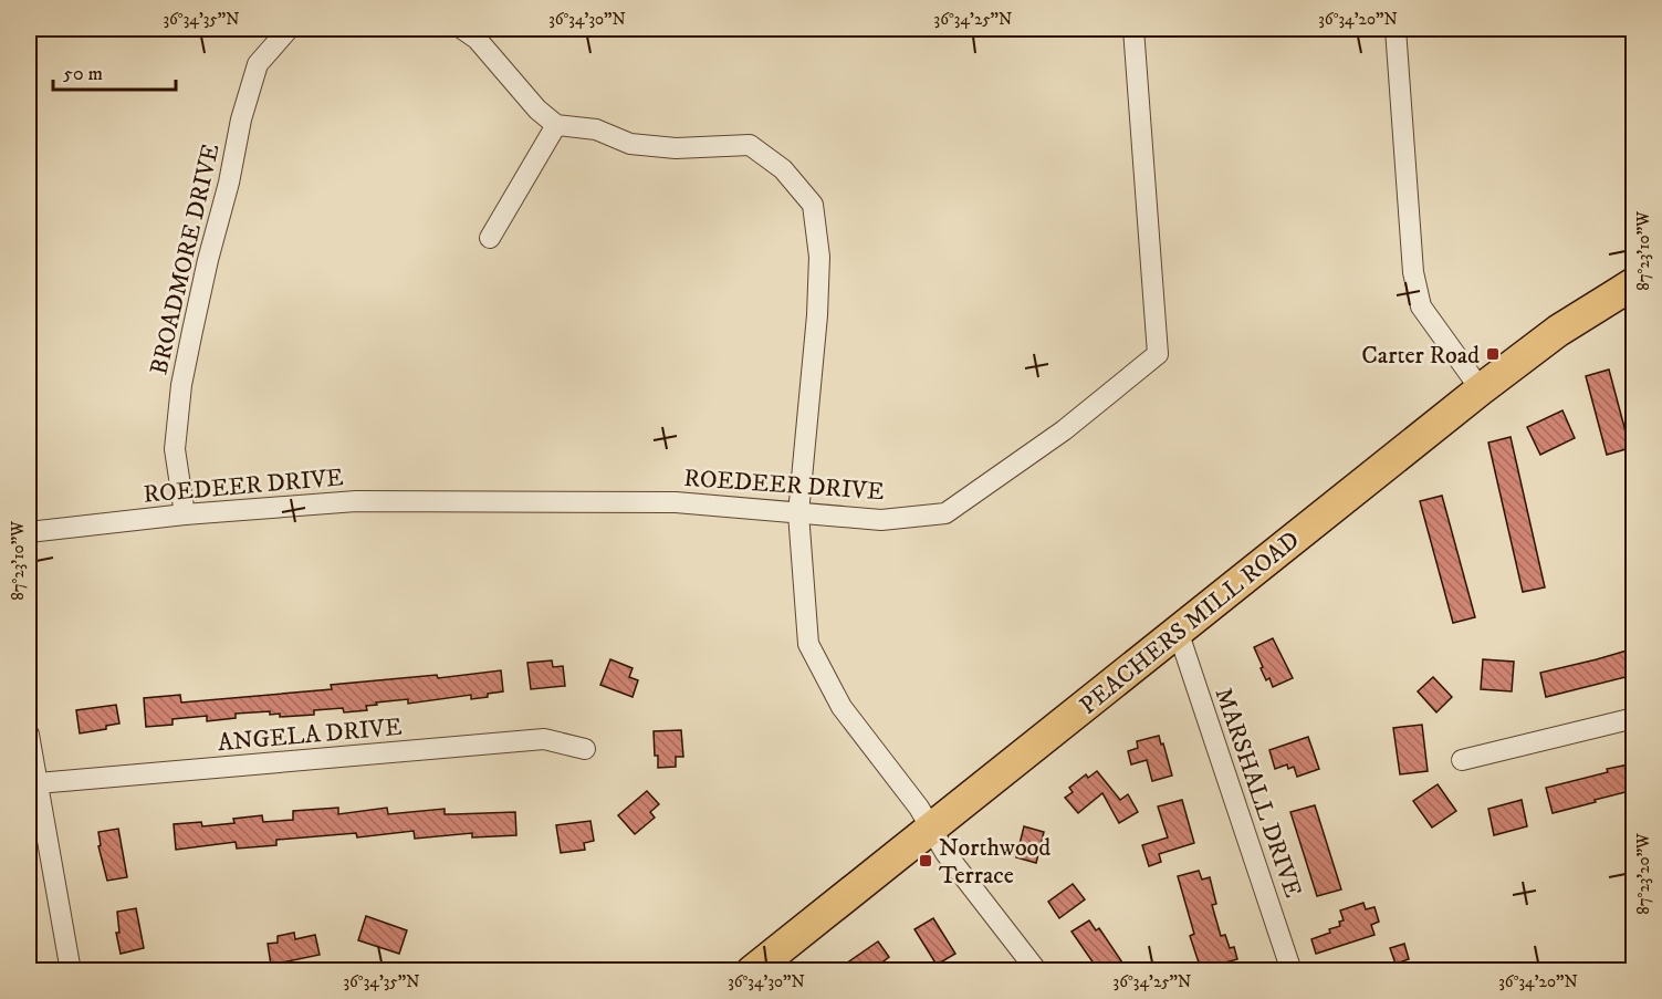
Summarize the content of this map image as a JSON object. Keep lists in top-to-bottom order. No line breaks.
{"streets":{"main road":["PEACHERS MILL ROAD"],"street":["BROADMORE DRIVE","ROEDEER DRIVE","ANGELA DRIVE","MARSHALL DRIVE"]},"crossings":[["BROADMORE DRIVE","ROEDEER DRIVE"],["PEACHERS MILL ROAD","MARSHALL DRIVE"]],"places":{"transit":["Carter Road","Northwood Terrace"]},"scale_bar":"50 m","coordinates":["36°34'35\"N","36°34'30\"N","36°34'25\"N","36°34'20\"N","87°23'10\"W","87°23'20\"W"]}
